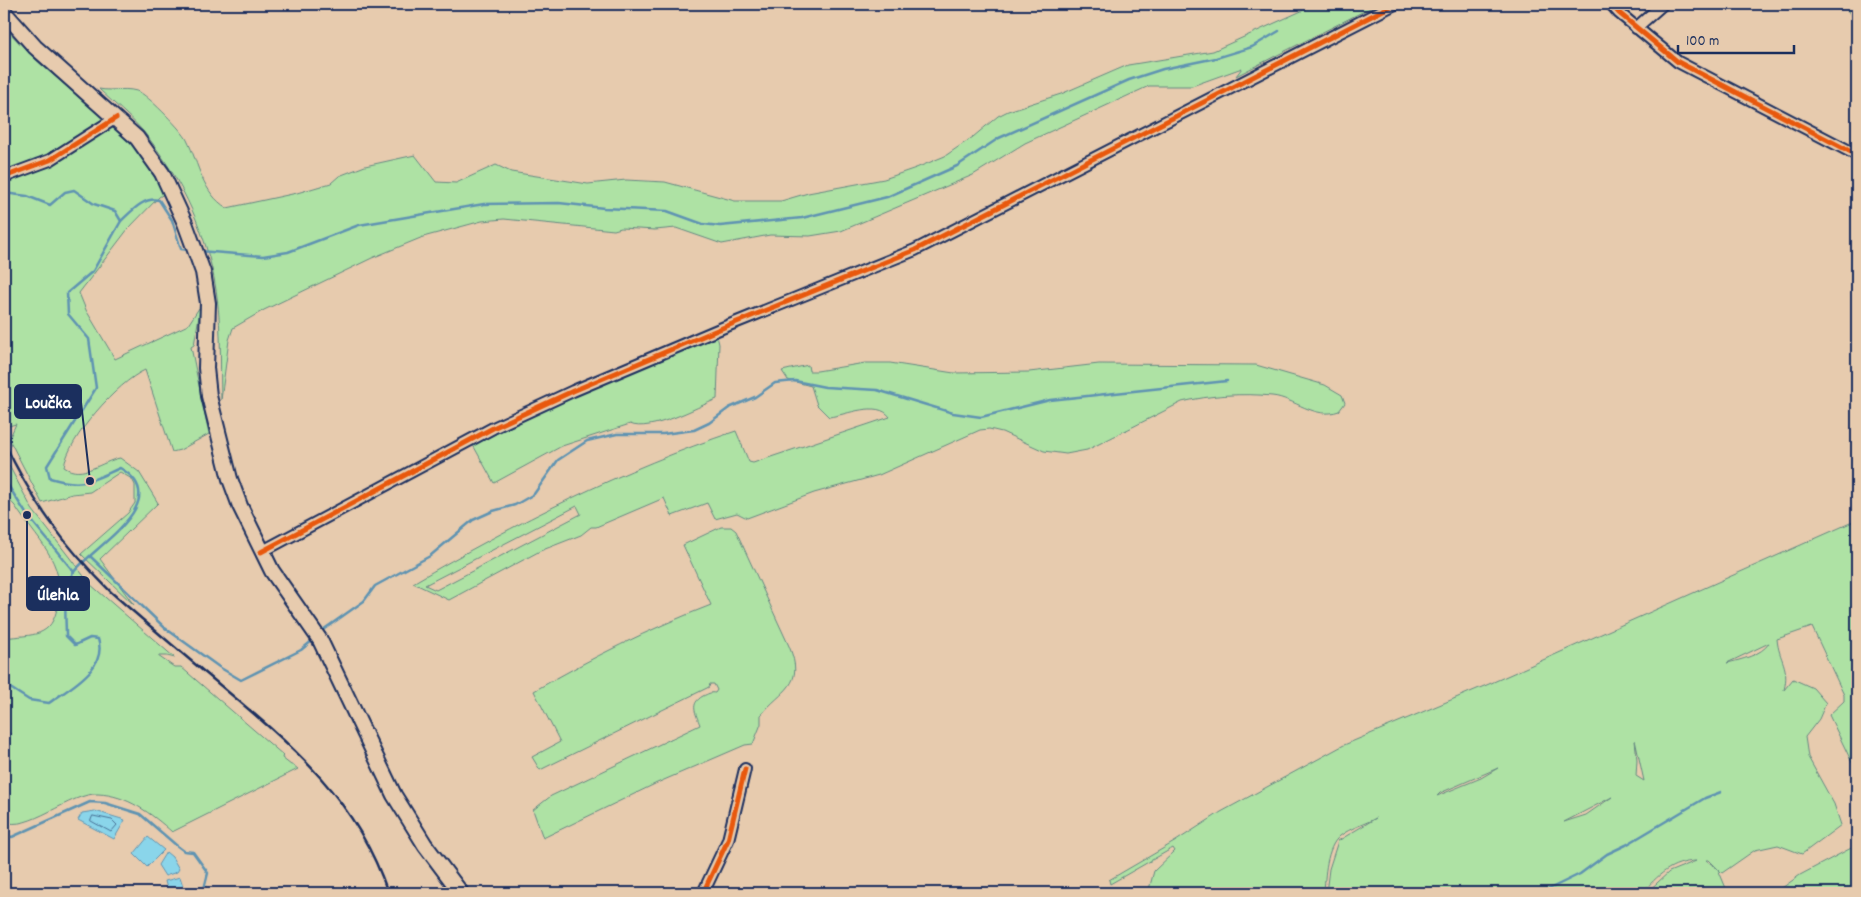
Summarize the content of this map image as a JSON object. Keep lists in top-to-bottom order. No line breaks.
{"places":["Loučka","Úlehla"],"scale_bar":"100 m"}
